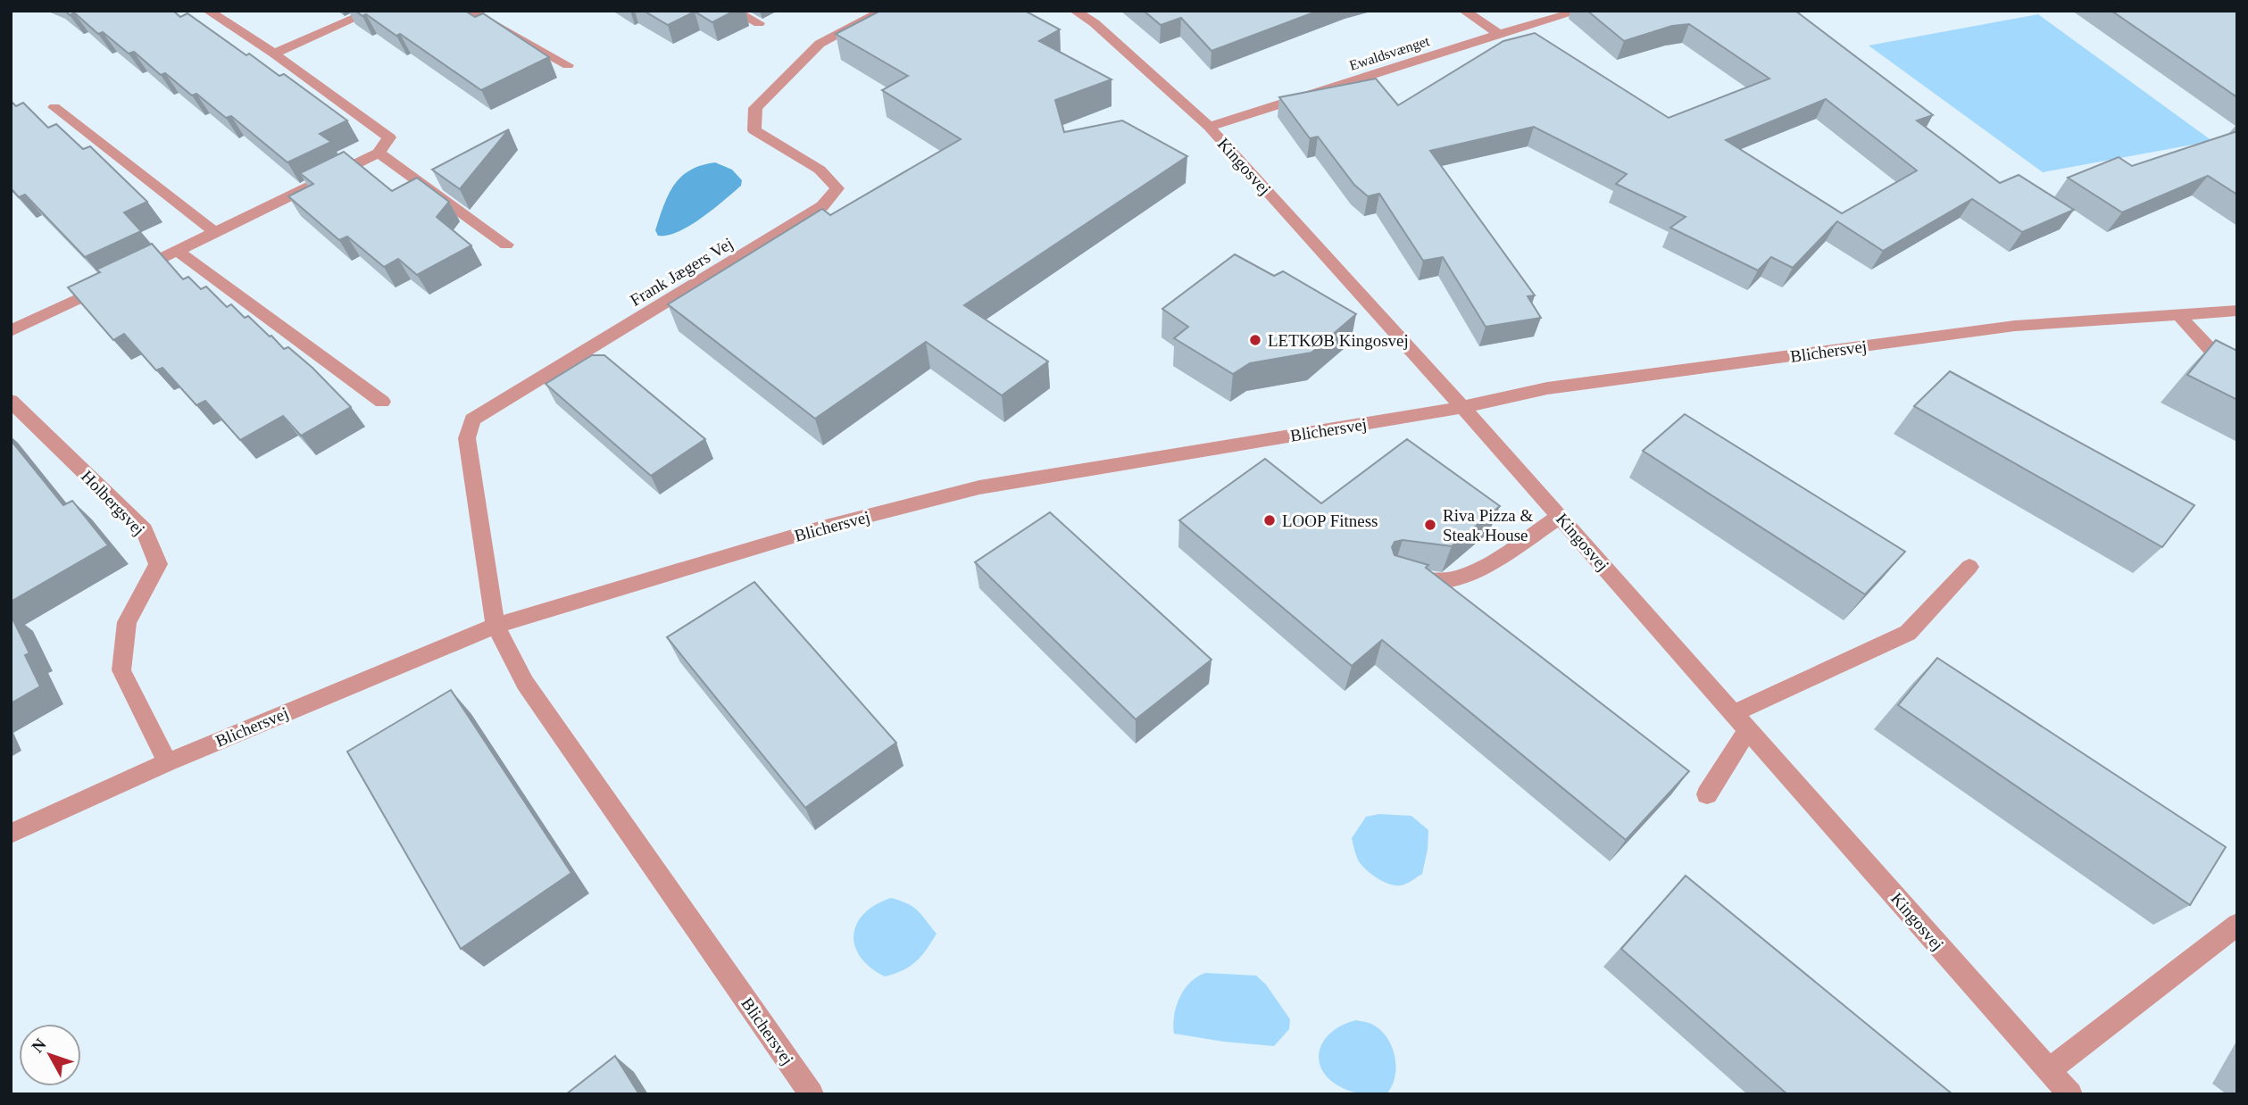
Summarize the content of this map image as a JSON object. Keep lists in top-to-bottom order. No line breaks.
{"streets":{"street":["Ewaldsvænget","Kingosvej","Frank Jægers Vej","Blichersvej","Holbergsvej"]},"crossings":[["Ewaldsvænget","Kingosvej"],["Kingosvej","Blichersvej"],["Frank Jægers Vej","Blichersvej"],["Blichersvej","Holbergsvej"]],"places":["LETKØB Kingosvej","LOOP Fitness","Riva Pizza & Steak House"],"north":"top left"}
